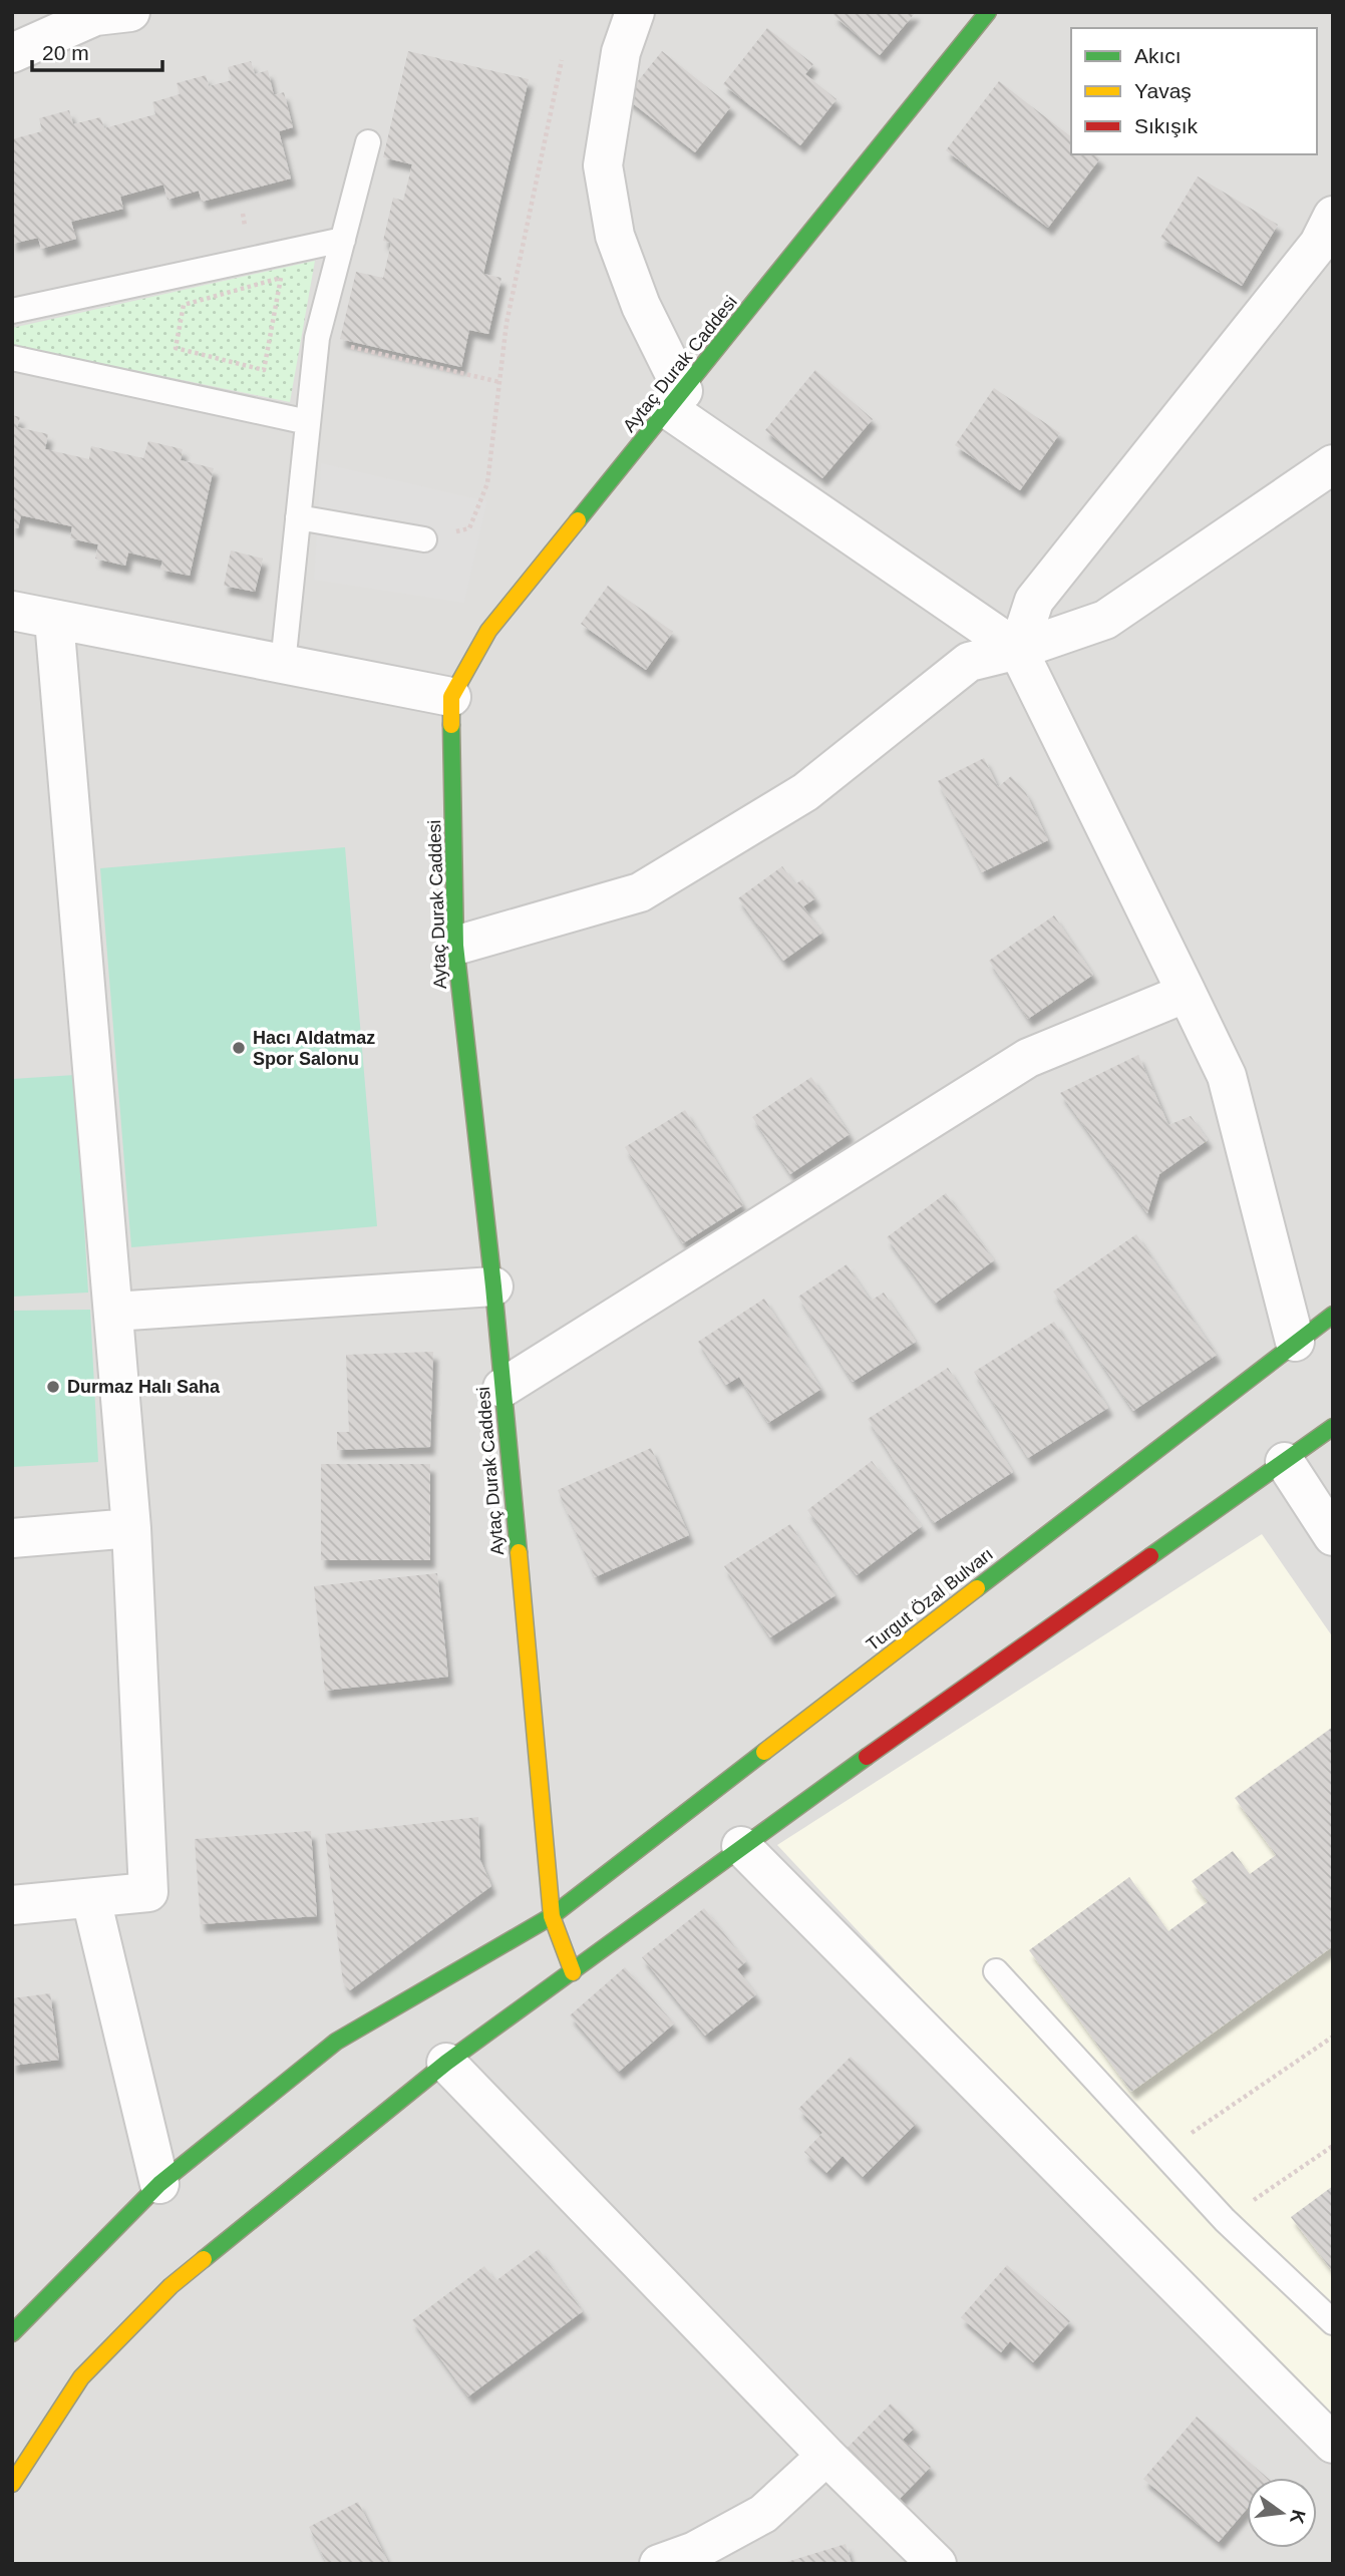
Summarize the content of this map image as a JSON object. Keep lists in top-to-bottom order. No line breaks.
{"streets":{"main road":["Aytaç Durak Caddesi","Turgut Özal Bulvarı"]},"crossings":[["Aytaç Durak Caddesi","Turgut Özal Bulvarı"]],"places":["Hacı Aldatmaz Spor Salonu","Durmaz Halı Saha"],"legend":["Akıcı","Yavaş","Sıkışık"],"scale_bar":"20 m","north":"right"}
